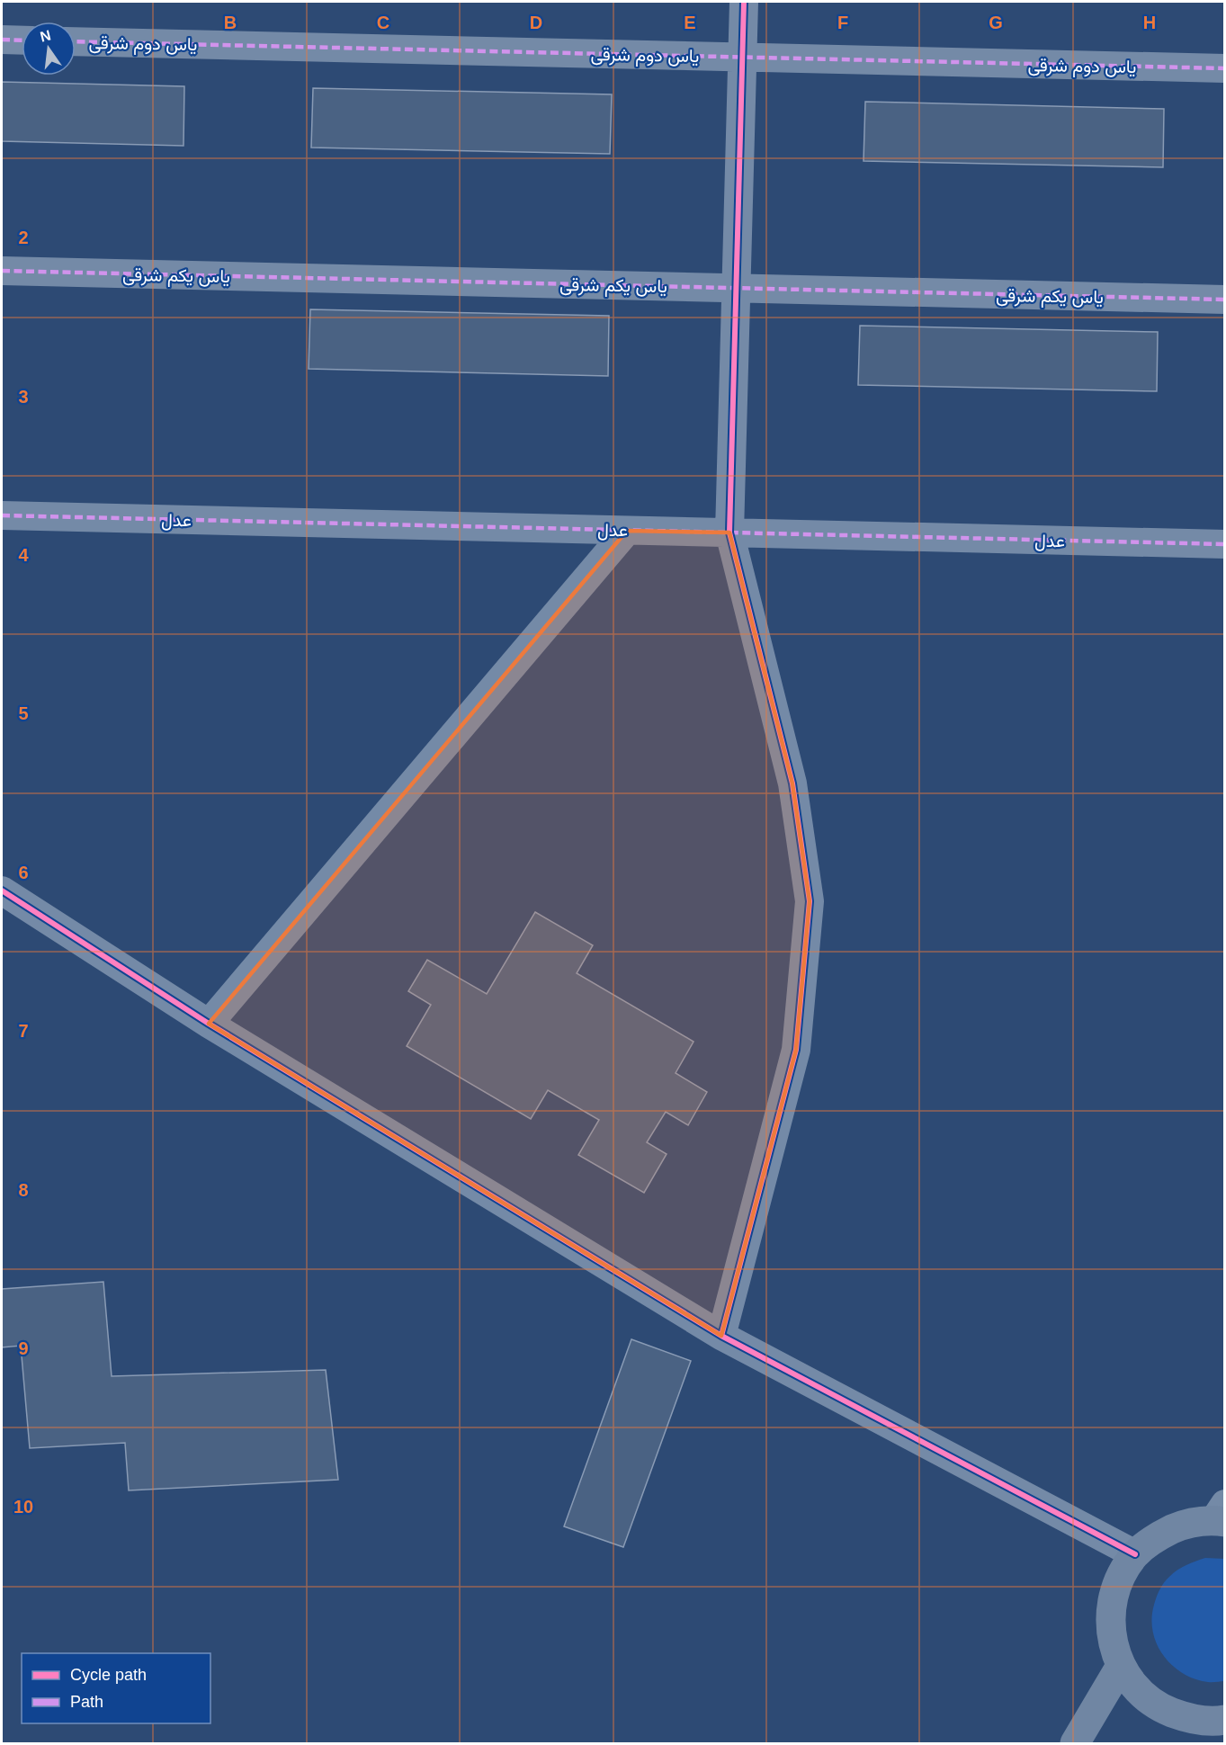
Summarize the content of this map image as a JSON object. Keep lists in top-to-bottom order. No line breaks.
{"streets":{"street":["یاس دوم شرقی","یاس یکم شرقی","عدل"]},"legend":["Cycle path","Path"],"north":"top","grid":{"columns":["B","C","D","E","F","G","H"],"rows":["2","3","4","5","6","7","8","9","10"]}}
